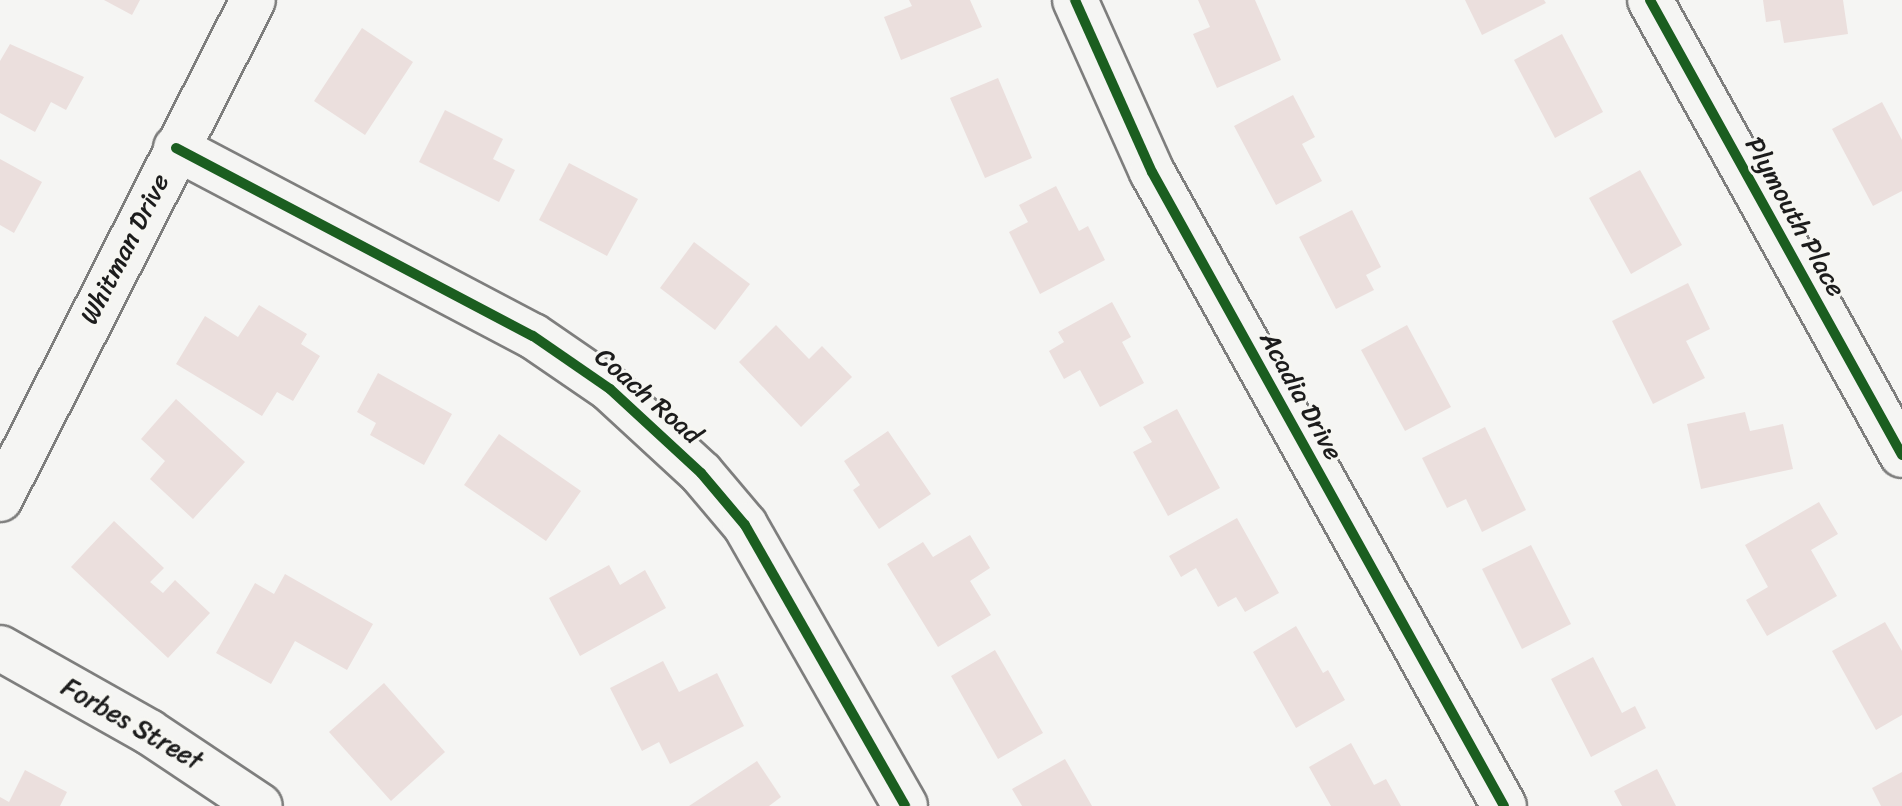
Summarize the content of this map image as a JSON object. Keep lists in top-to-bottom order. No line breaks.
{"streets":{"street":["Plymouth Place","Whitman Drive","Coach Road","Acadia Drive","Forbes Street"]},"crossings":[["Whitman Drive","Coach Road"]]}
